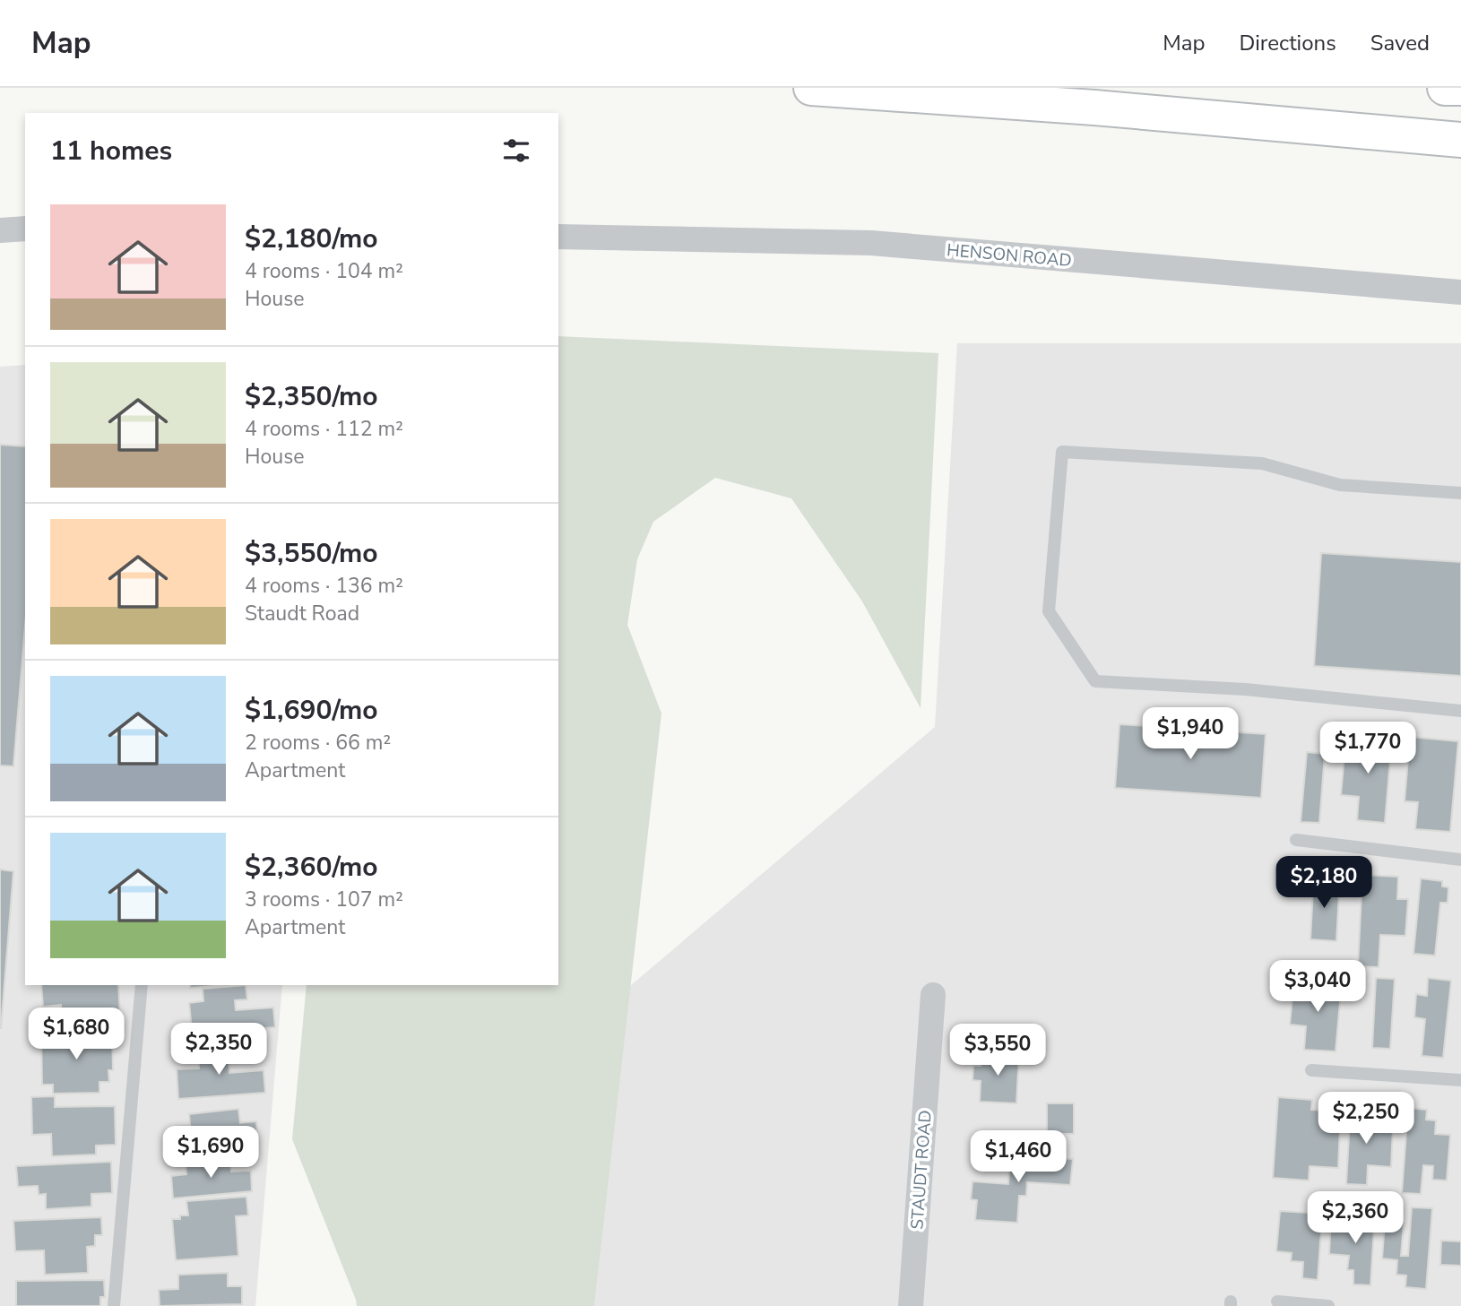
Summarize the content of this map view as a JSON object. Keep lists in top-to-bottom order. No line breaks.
{"streets":{"street":["HENSON ROAD","STAUDT ROAD"]},"page":{"header":"Map","nav":["Map","Directions","Saved"],"heading":"11 homes","list":[{"name":"$2,180/mo","note":"4 rooms · 104 m² · House"},{"name":"$2,350/mo","note":"4 rooms · 112 m² · House"},{"name":"$3,550/mo","note":"4 rooms · 136 m² · Staudt Road"},{"name":"$1,690/mo","note":"2 rooms · 66 m² · Apartment"},{"name":"$2,360/mo","note":"3 rooms · 107 m² · Apartment"}],"price":["$1,940","$1,770","$2,180","$3,040","$1,680","$2,350","$3,550","$2,250","$1,690","$1,460","$2,360"]}}
